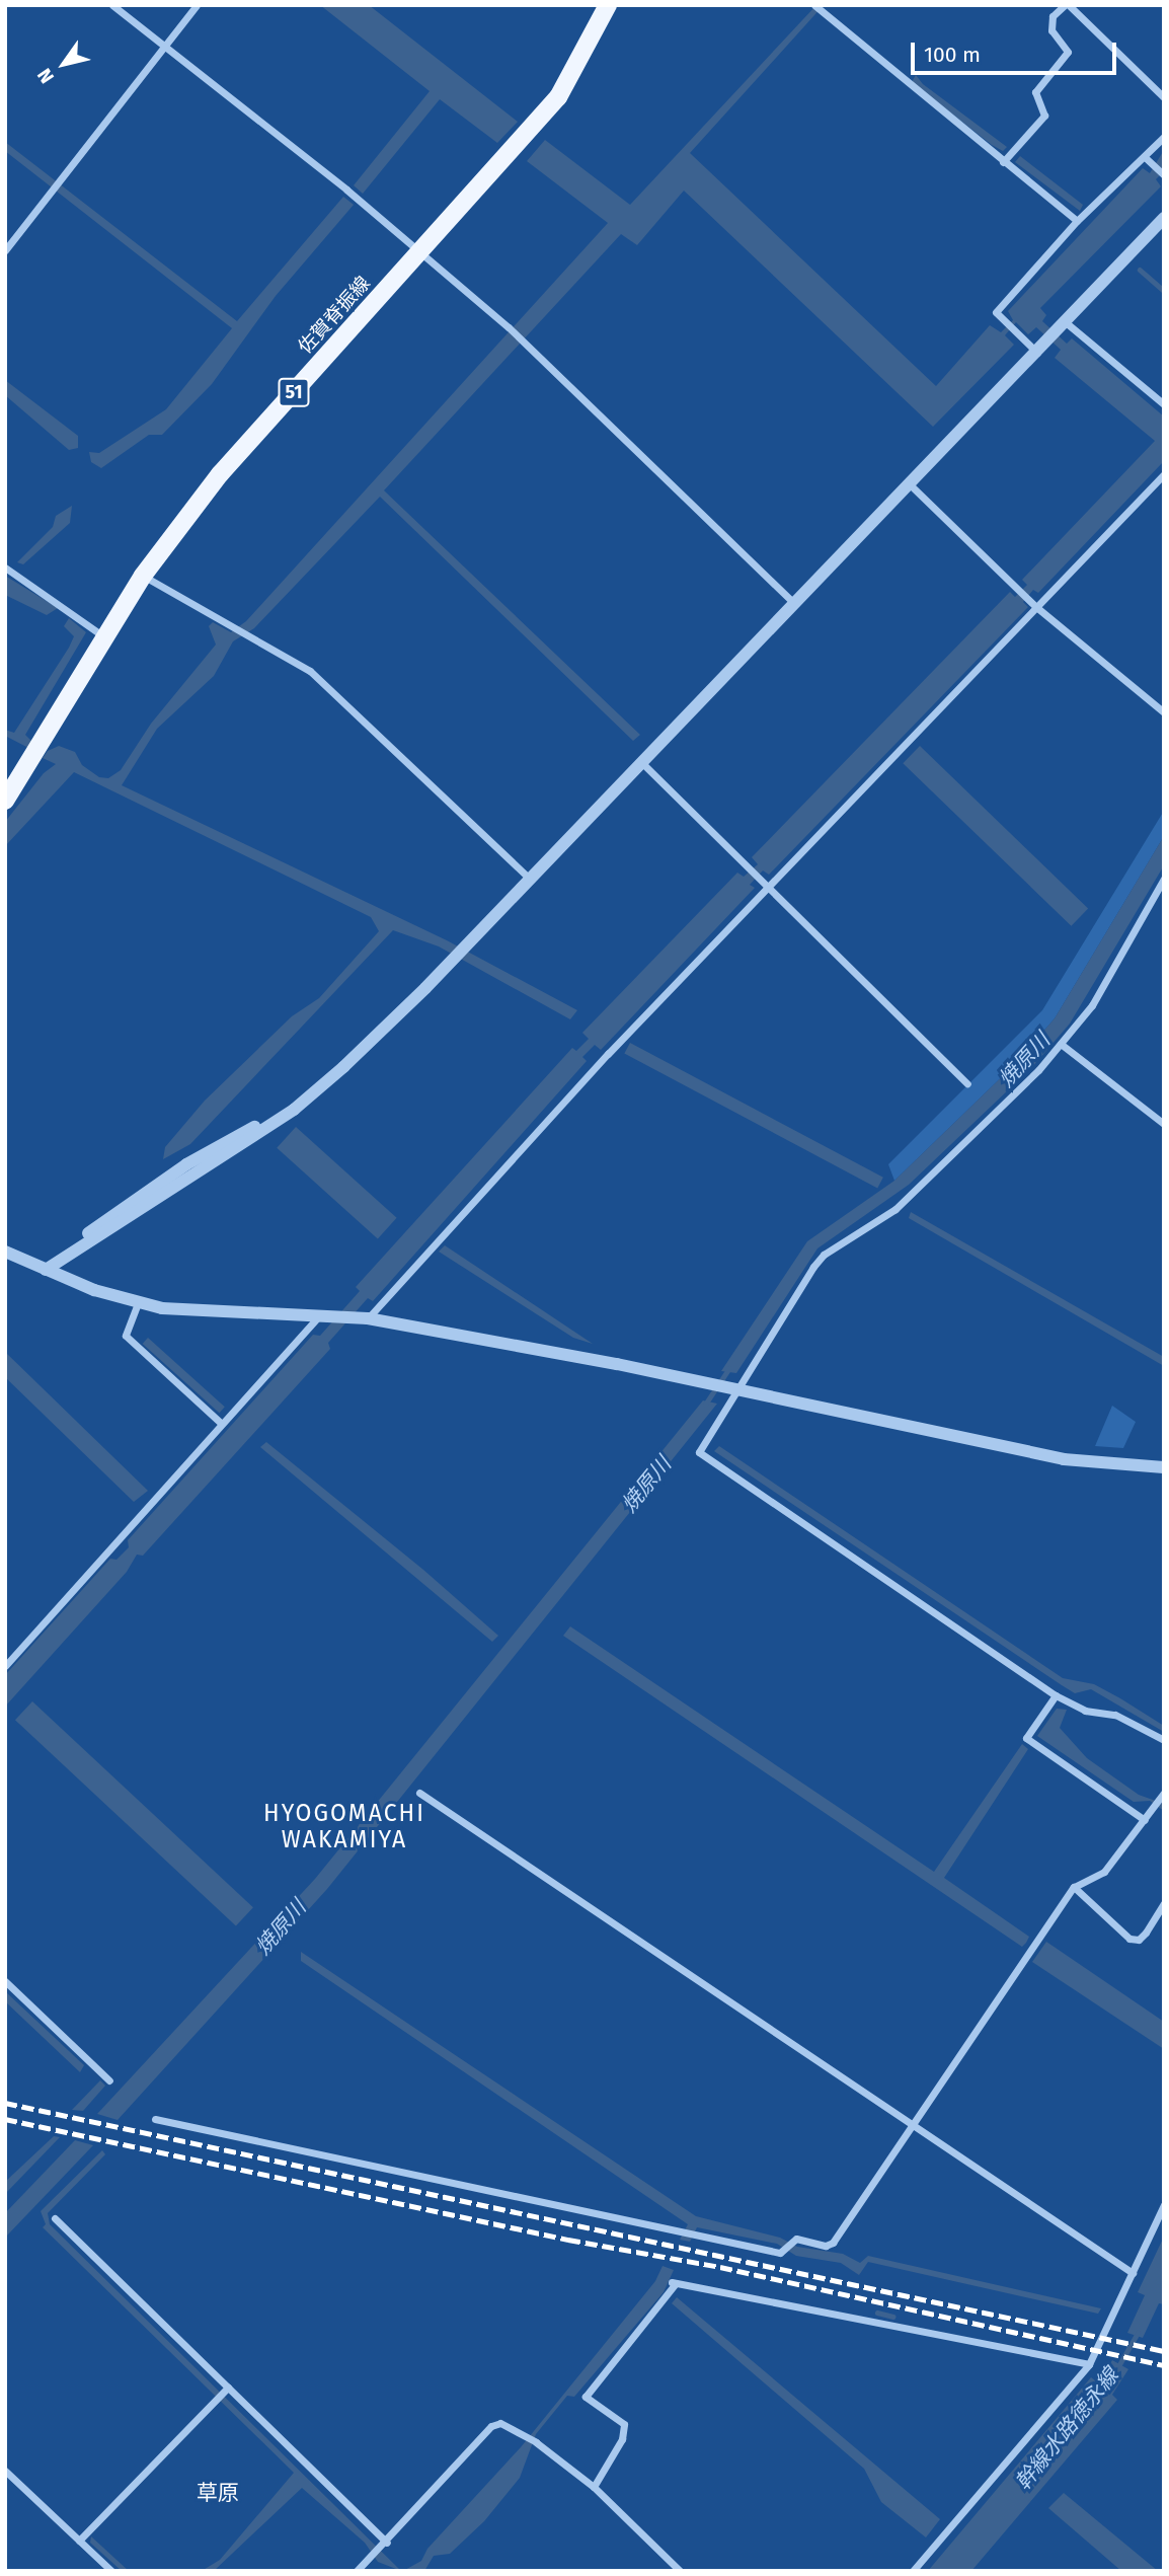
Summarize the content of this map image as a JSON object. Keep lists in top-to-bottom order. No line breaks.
{"streets":{"main road":["佐賀脊振線","51"]},"districts":["HYOGOMACHI WAKAMIYA","草原"],"water":["焼原川","幹線水路徳永線"],"scale_bar":"100 m","north":"bottom left"}
